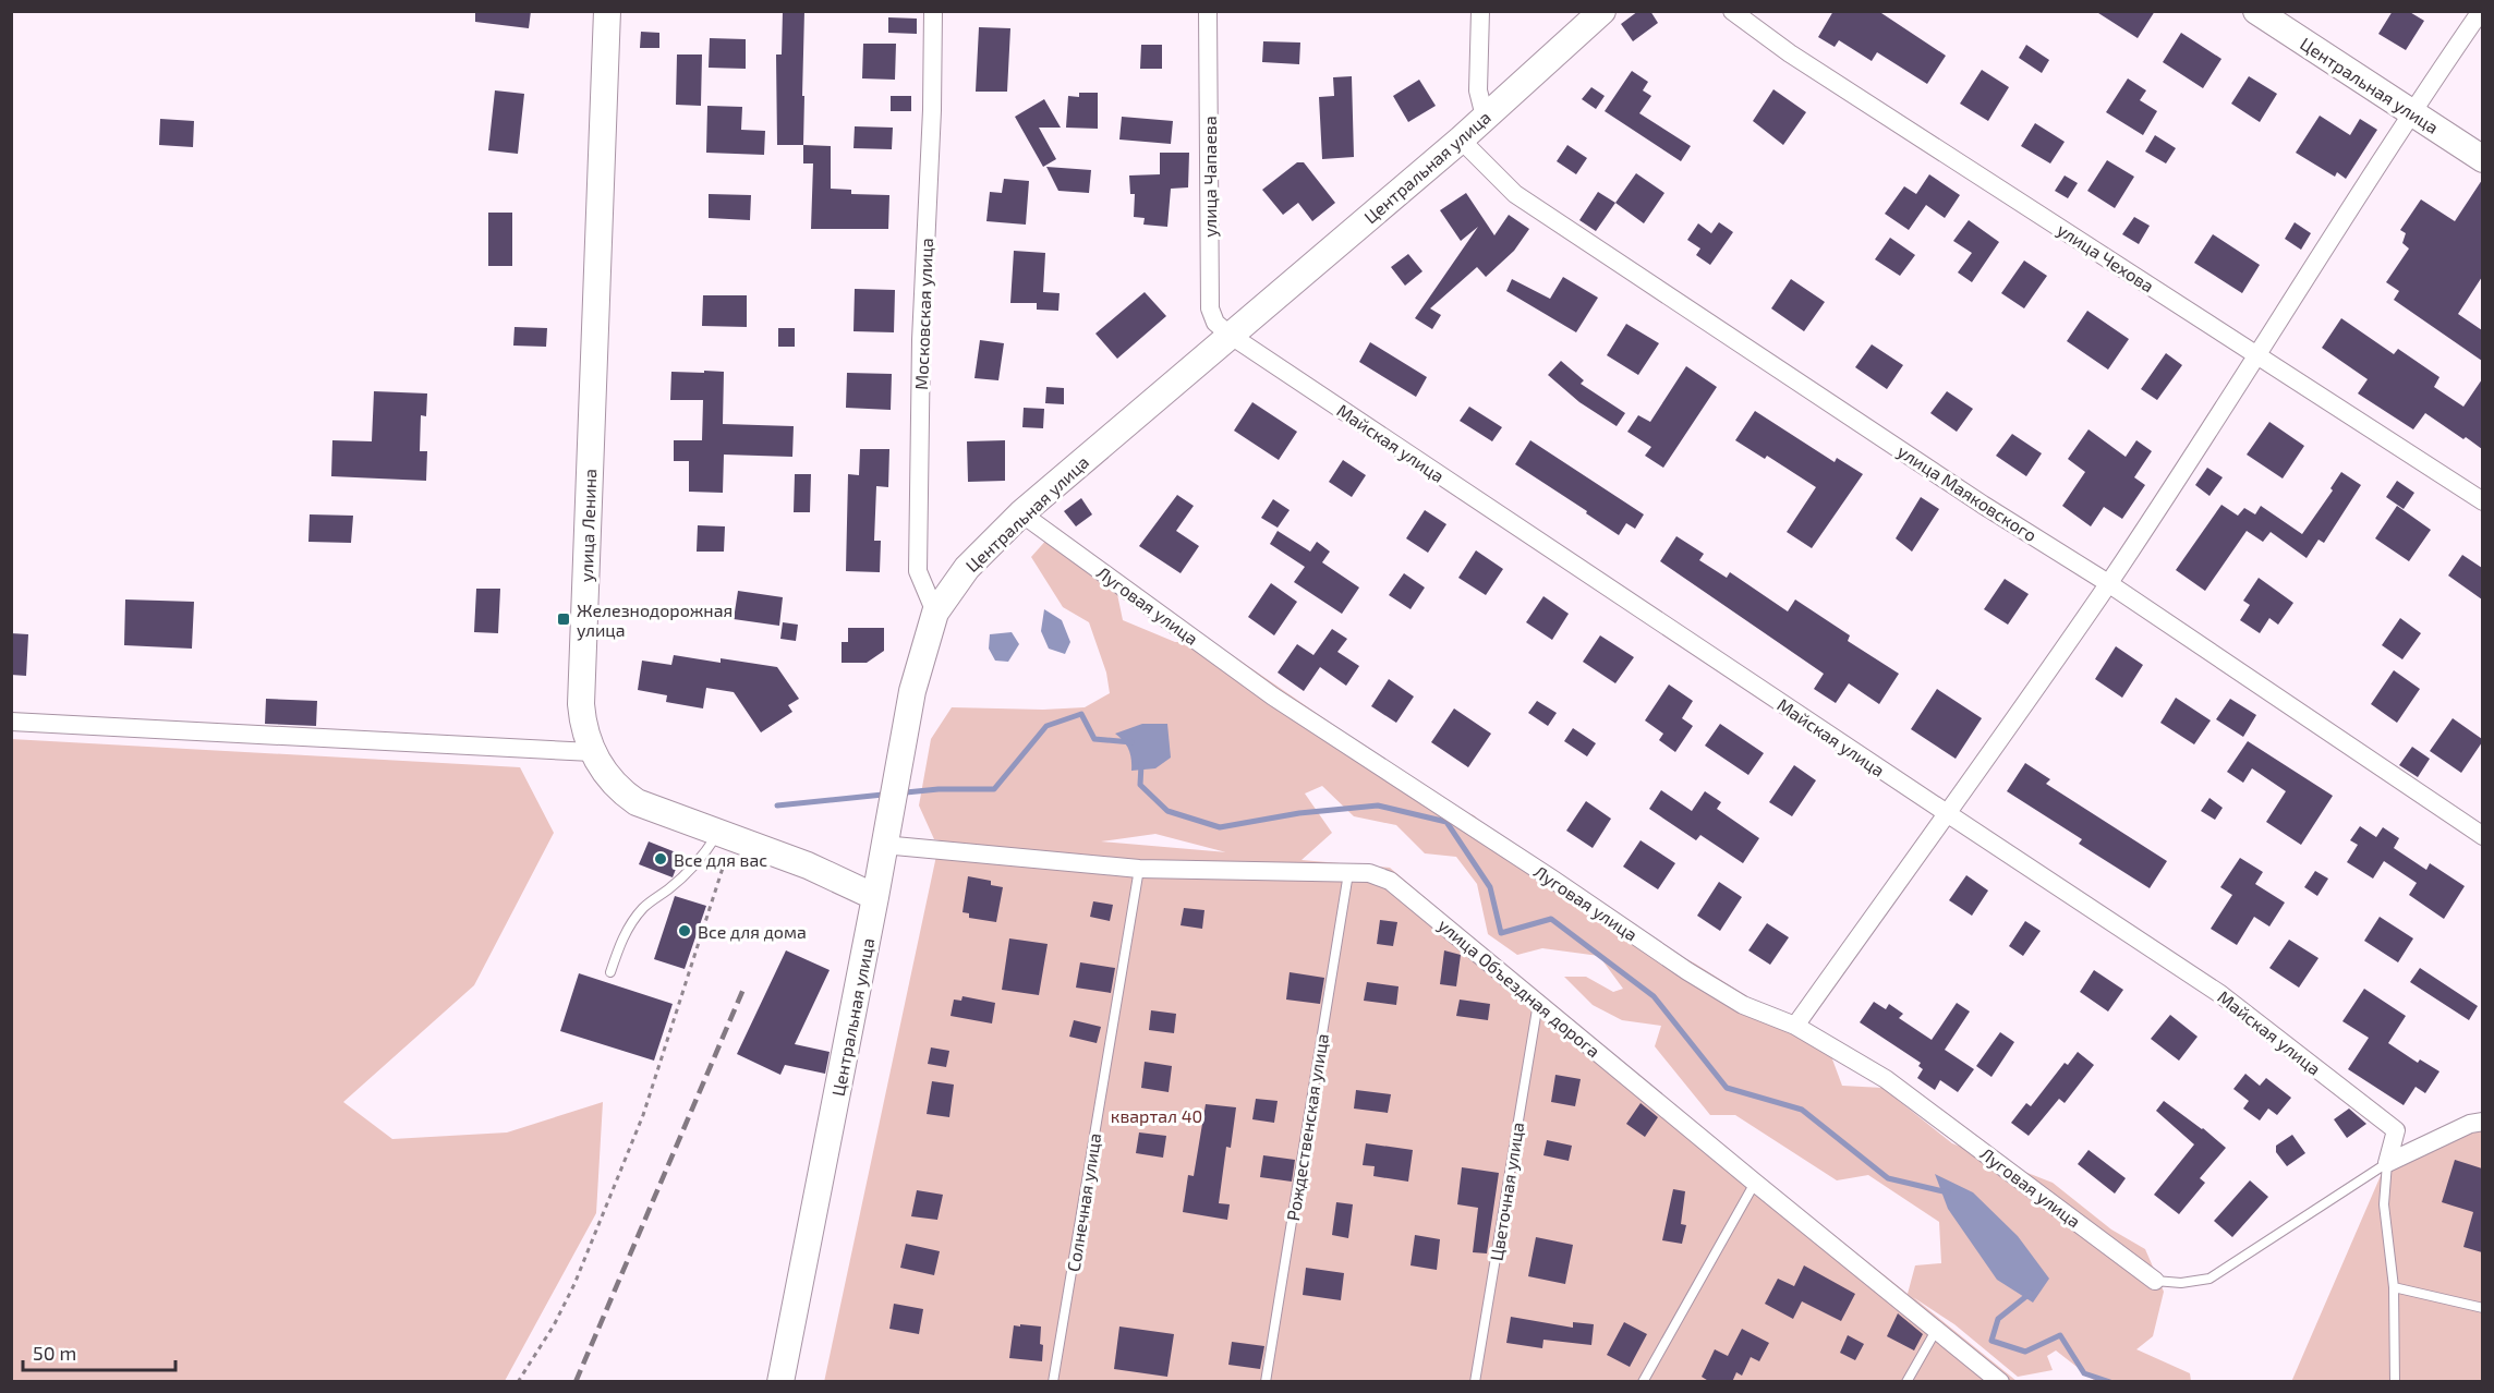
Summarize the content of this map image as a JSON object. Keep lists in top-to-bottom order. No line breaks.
{"streets":{"street":["Центральная улица","улица Чапаева","улица Чехова","Московская улица","Майская улица","улица Маяковского","улица Ленина","Луговая улица","улица Объездная дорога"],"lane":["Рождественская улица","Цветочная улица","Солнечная улица"]},"crossings":[["Центральная улица","улица Чапаева"],["Центральная улица","Московская улица"],["Центральная улица","Майская улица"],["Центральная улица","улица Маяковского"],["Центральная улица","улица Ленина"],["Центральная улица","Луговая улица"],["Центральная улица","улица Объездная дорога"],["улица Чапаева","Майская улица"],["улица Объездная дорога","Рождественская улица"],["улица Объездная дорога","Цветочная улица"],["улица Объездная дорога","Солнечная улица"]],"parks":["квартал 40"],"places":{"transit":["Железнодорожная улица"],"other":["Все для вас","Все для дома"]},"scale_bar":"50 m"}
